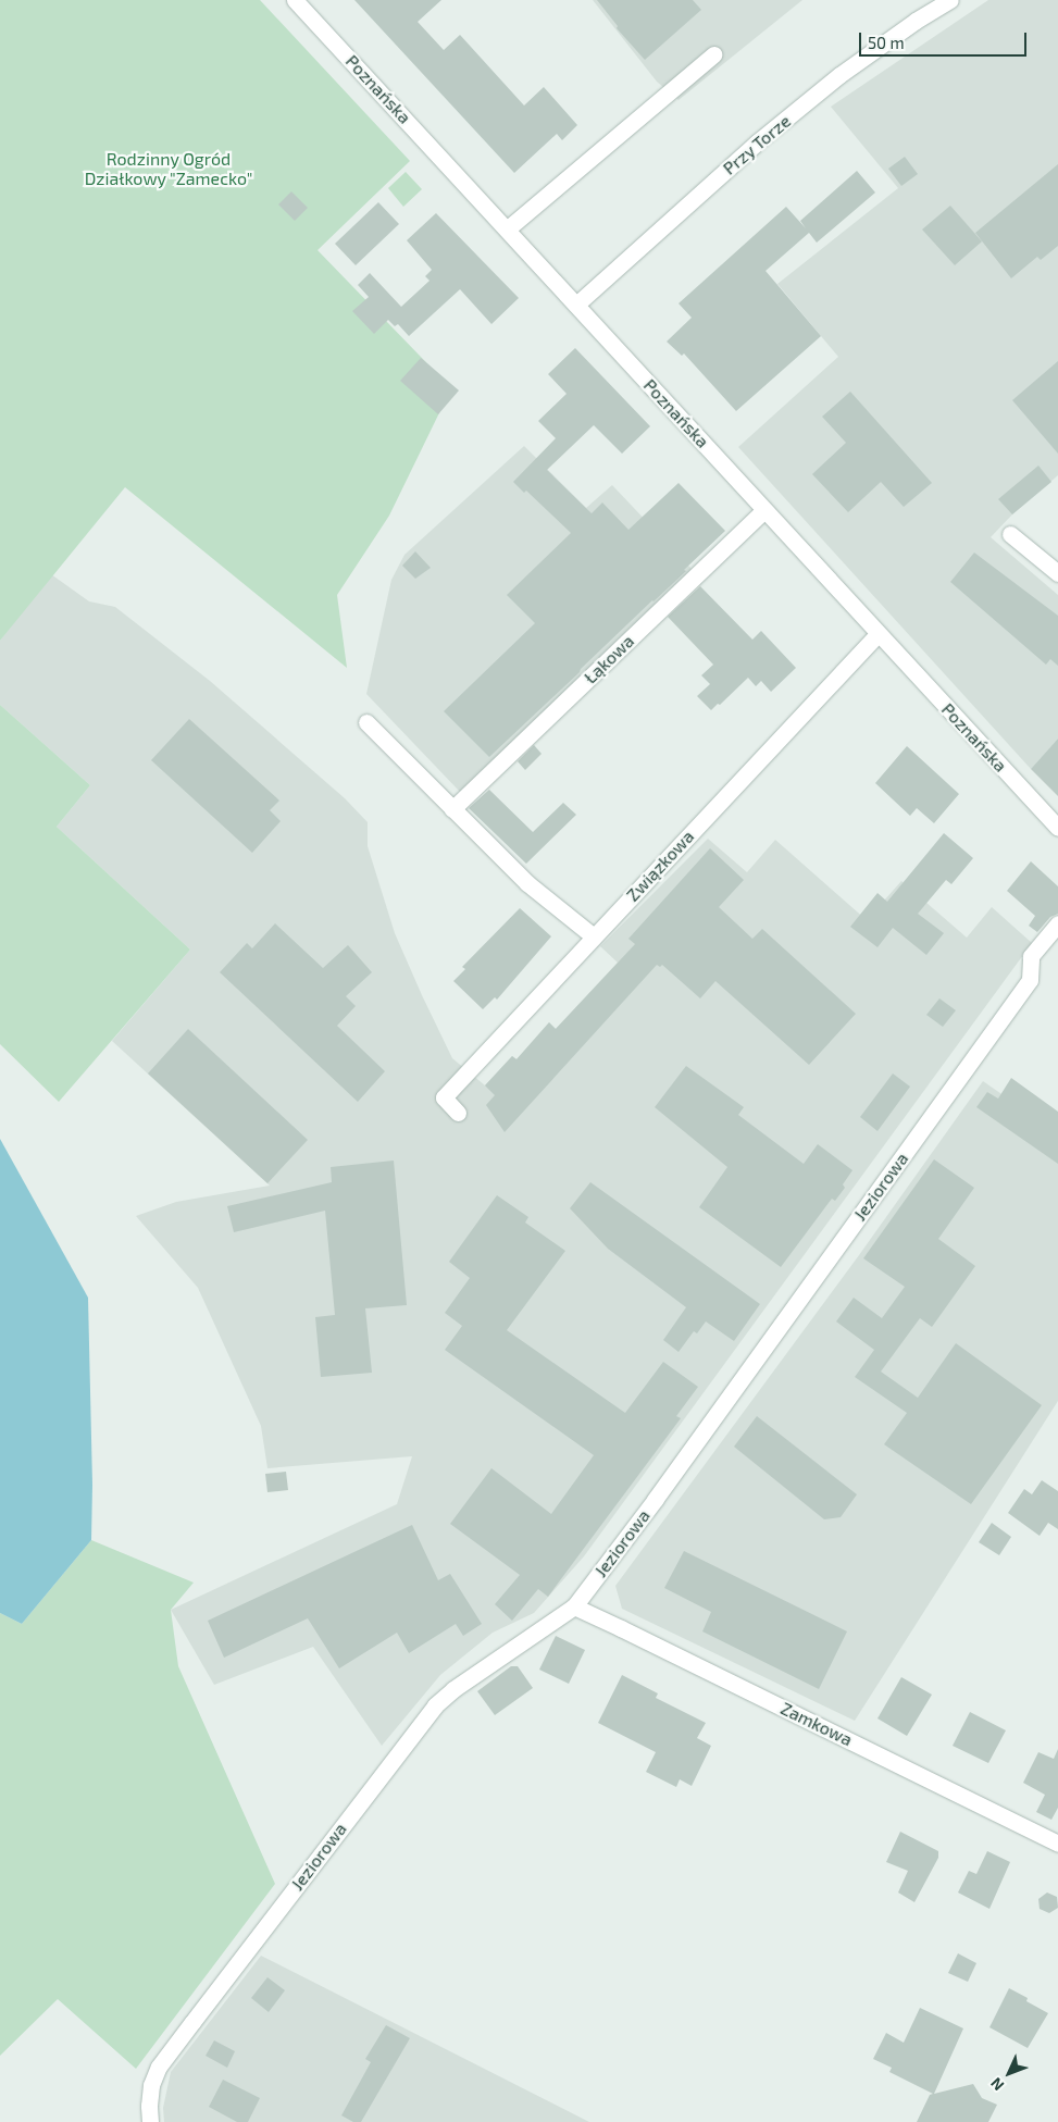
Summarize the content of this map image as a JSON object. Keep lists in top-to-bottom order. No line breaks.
{"streets":{"street":["Poznańska","Przy Torze","Łąkowa","Związkowa","Jeziorowa","Zamkowa"]},"crossings":[["Poznańska","Przy Torze"],["Poznańska","Łąkowa"],["Poznańska","Związkowa"],["Jeziorowa","Zamkowa"]],"parks":["Rodzinny Ogród Działkowy \"Zamecko\""],"scale_bar":"50 m","north":"bottom left"}
